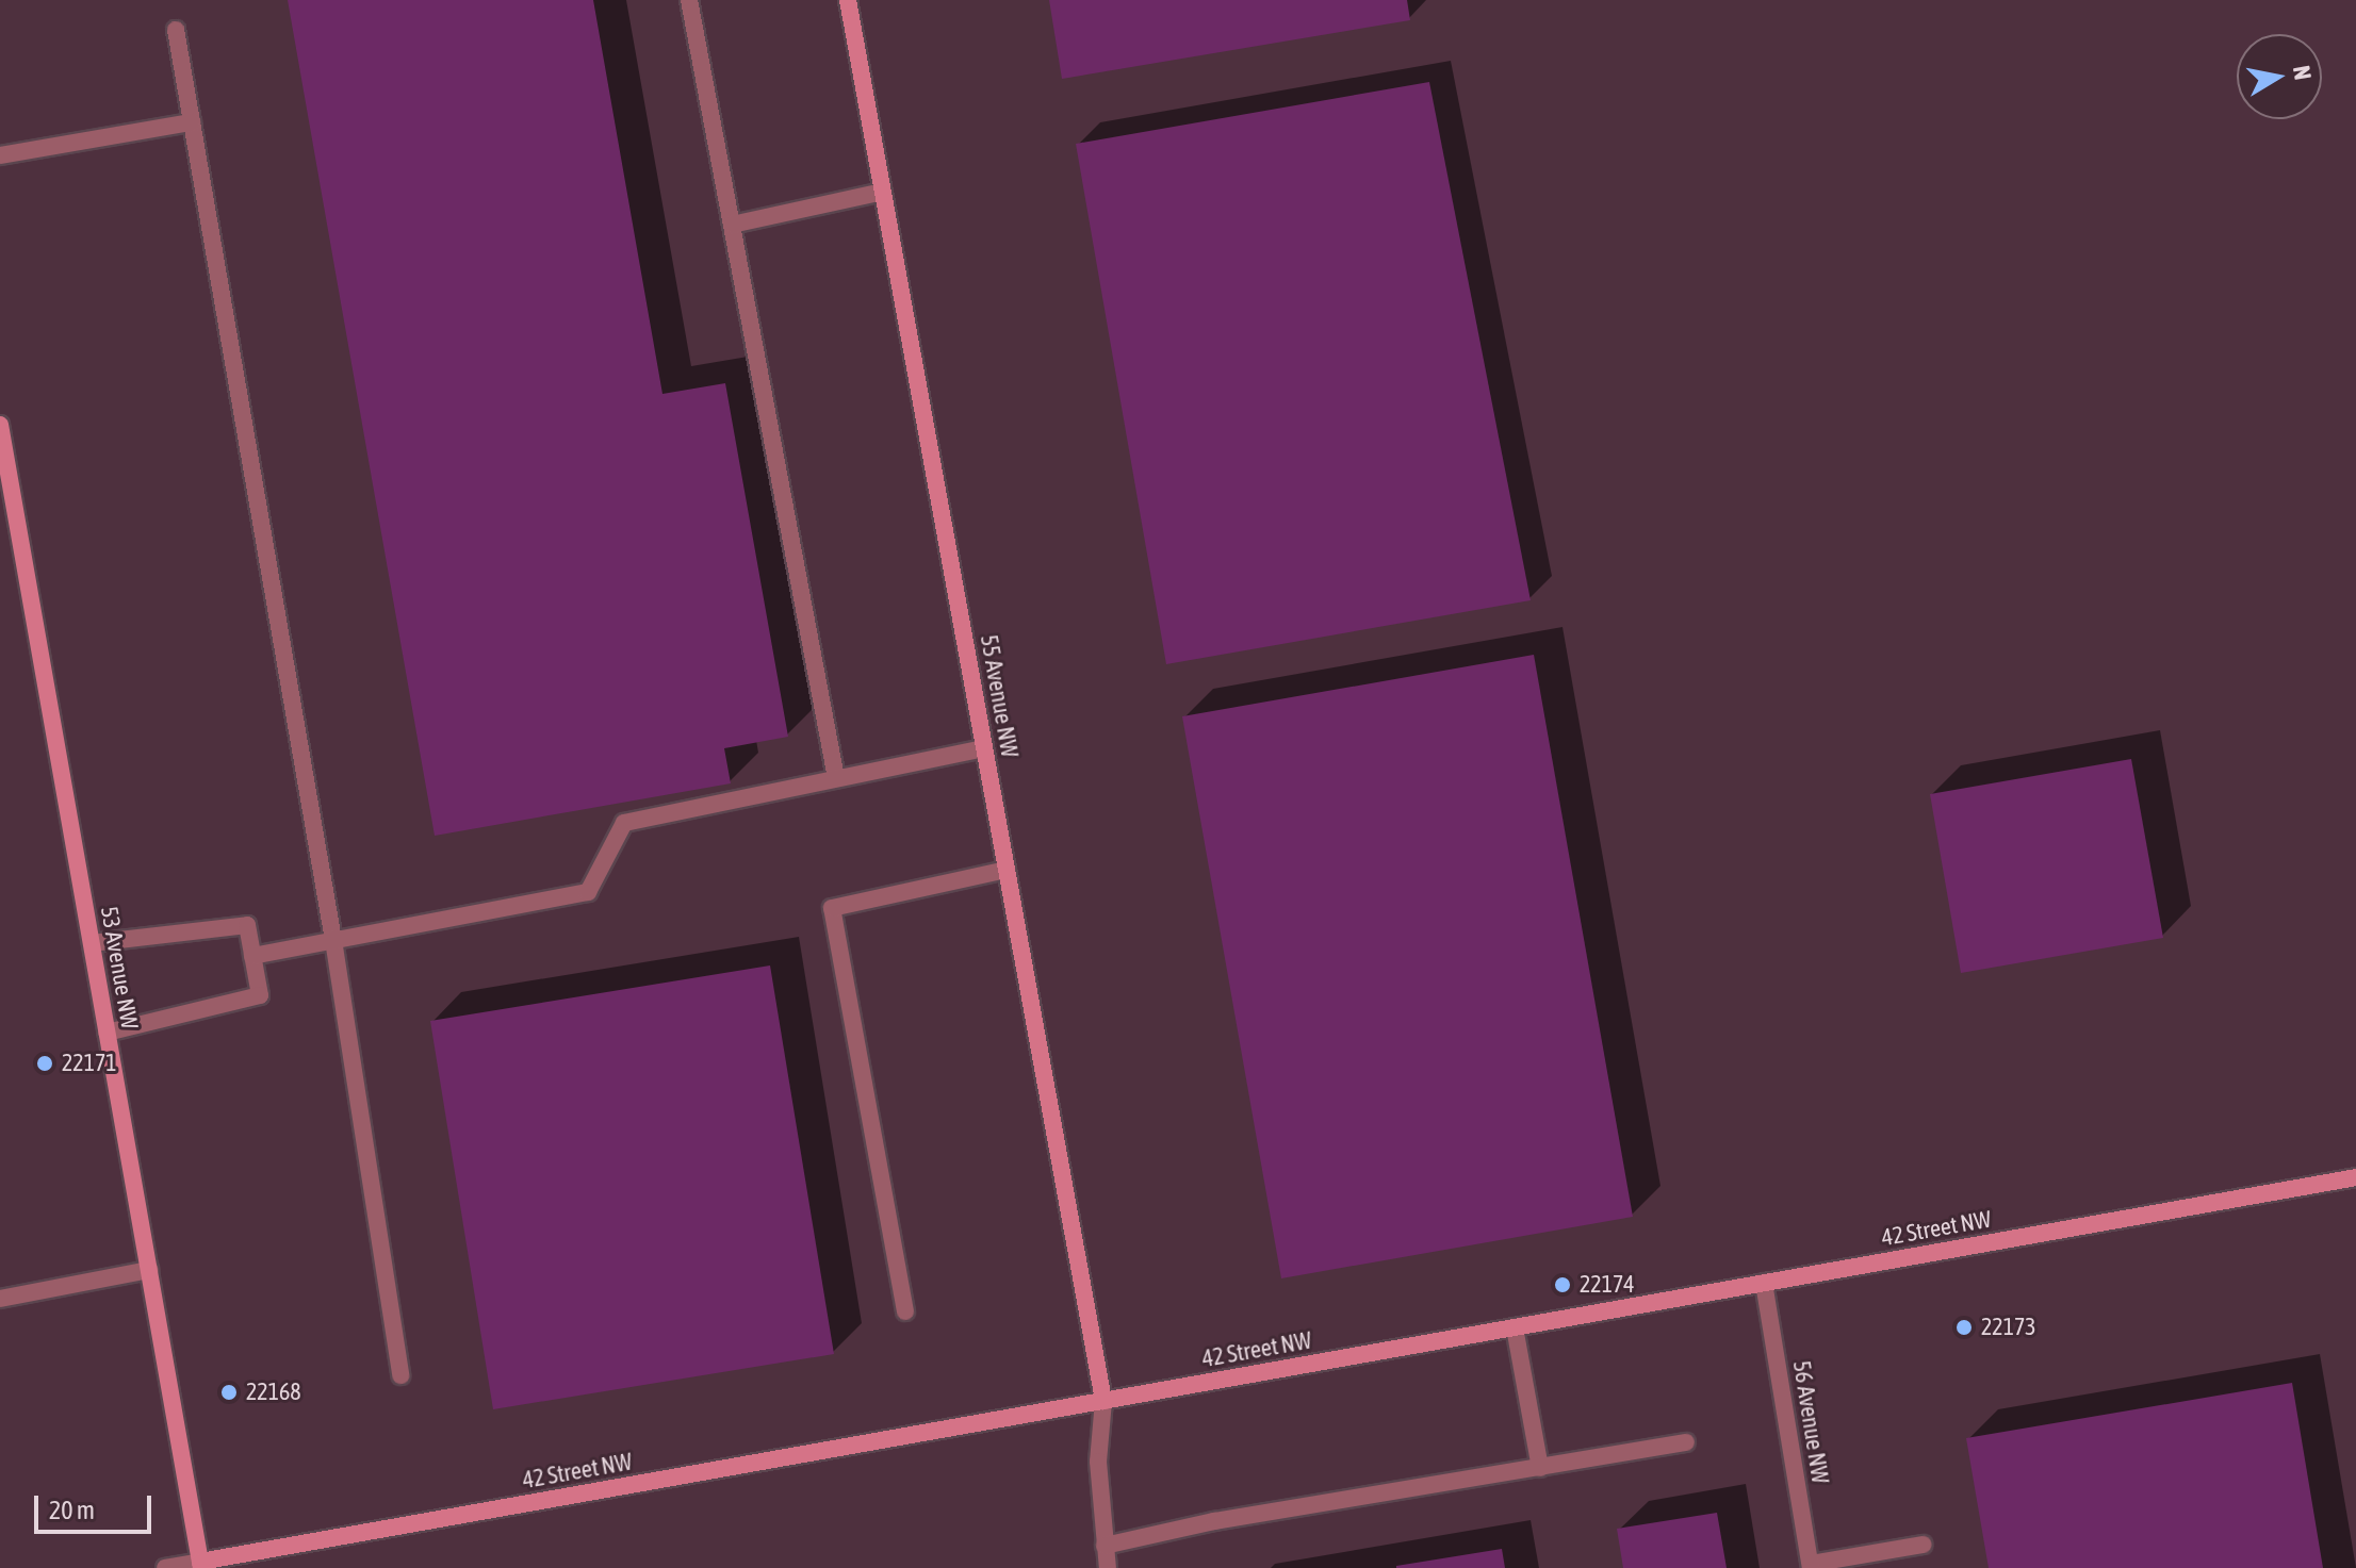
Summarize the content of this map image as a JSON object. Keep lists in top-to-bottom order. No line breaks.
{"streets":{"street":["55 Avenue NW","53 Avenue NW","42 Street NW","56 Avenue NW"]},"crossings":[["55 Avenue NW","42 Street NW"],["53 Avenue NW","42 Street NW"],["42 Street NW","56 Avenue NW"]],"places":["22171","22174","22173","22168"],"scale_bar":"20 m","north":"right"}
